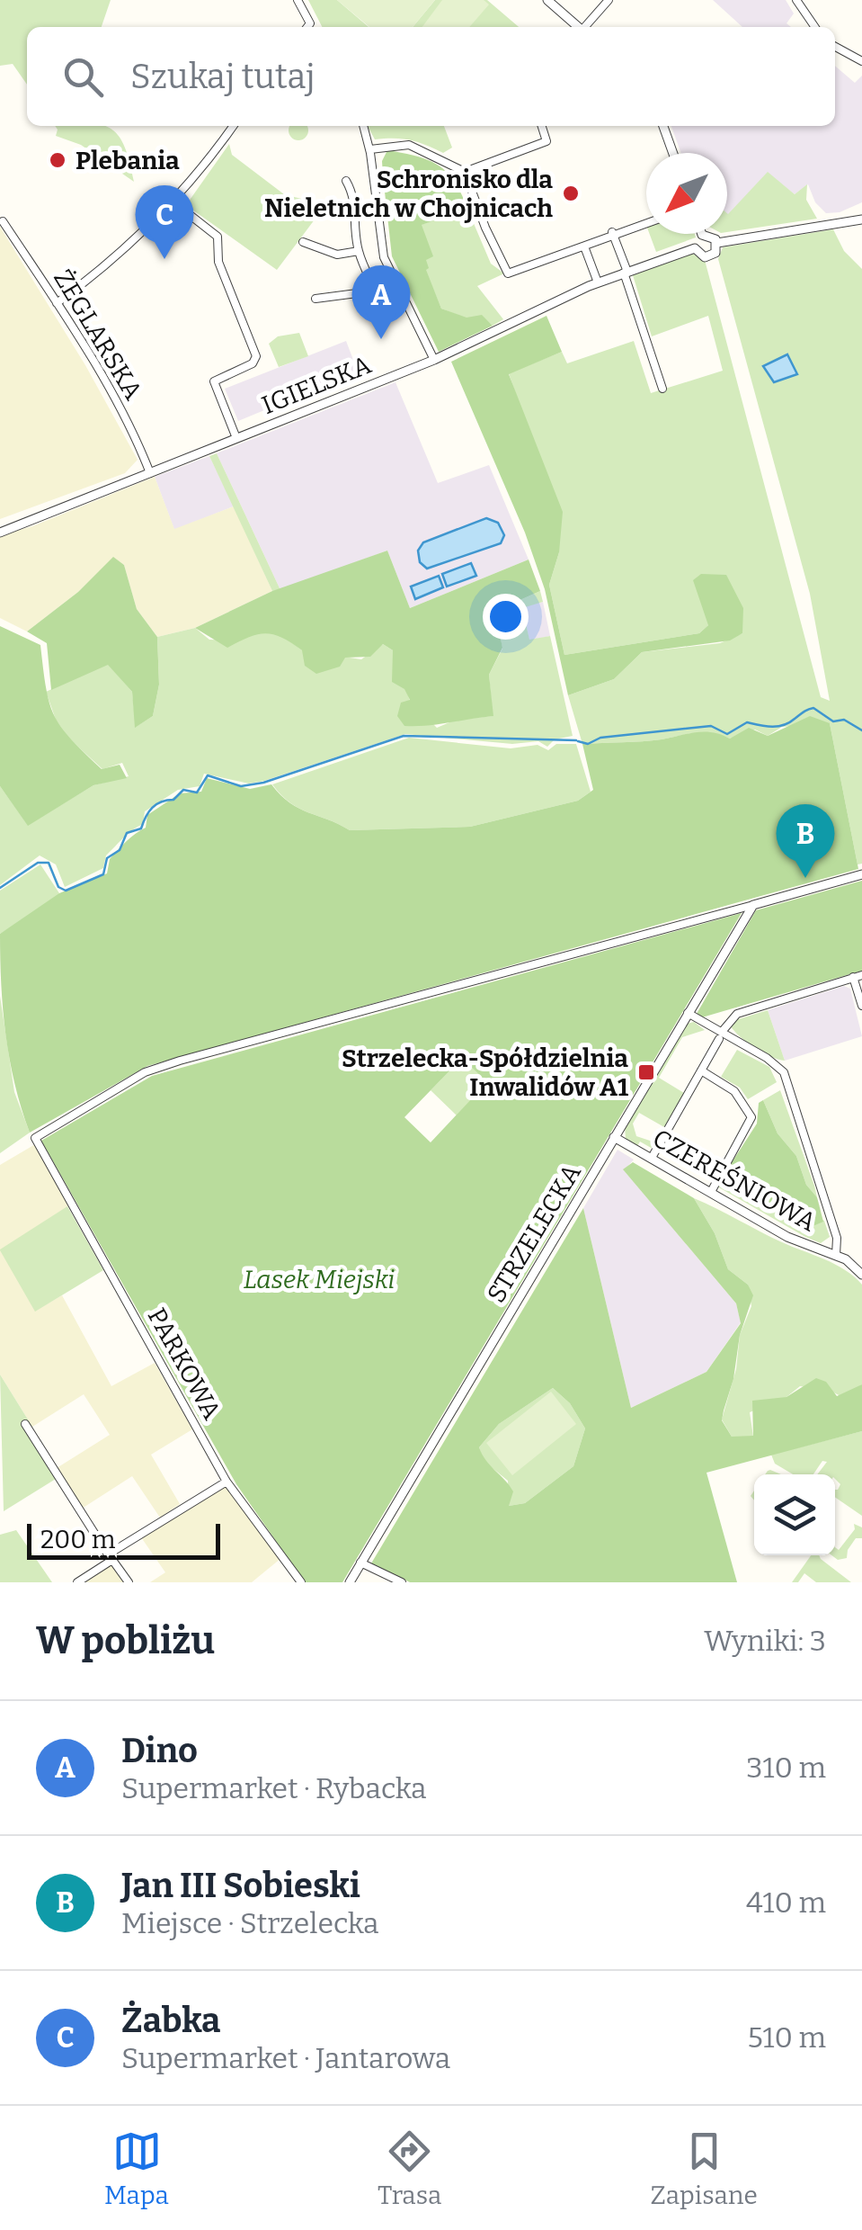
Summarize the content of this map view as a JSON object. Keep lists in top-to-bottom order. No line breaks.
{"streets":{"street":["ŻEGLARSKA","IGIELSKA","CZEREŚNIOWA","STRZELECKA","PARKOWA"]},"crossings":[["ŻEGLARSKA","IGIELSKA"],["CZEREŚNIOWA","STRZELECKA"],["STRZELECKA","PARKOWA"]],"parks":["Lasek Miejski"],"places":{"other":["Plebania","Schronisko dla Nieletnich w Chojnicach"],"transit":["Strzelecka-Spółdzielnia Inwalidów A1"]},"scale_bar":"200 m","north":"bottom left","page":{"search":"Szukaj tutaj","pins":["C","A","B"],"scale":"200 m","heading":["W pobliżu","Wyniki: 3"],"list":[{"mark":"A","name":"Dino","note":"Supermarket · Rybacka","value":"310 m"},{"mark":"B","name":"Jan III Sobieski","note":"Miejsce · Strzelecka","value":"410 m"},{"mark":"C","name":"Żabka","note":"Supermarket · Jantarowa","value":"510 m"}],"nav":["Mapa","Trasa","Zapisane"]}}
